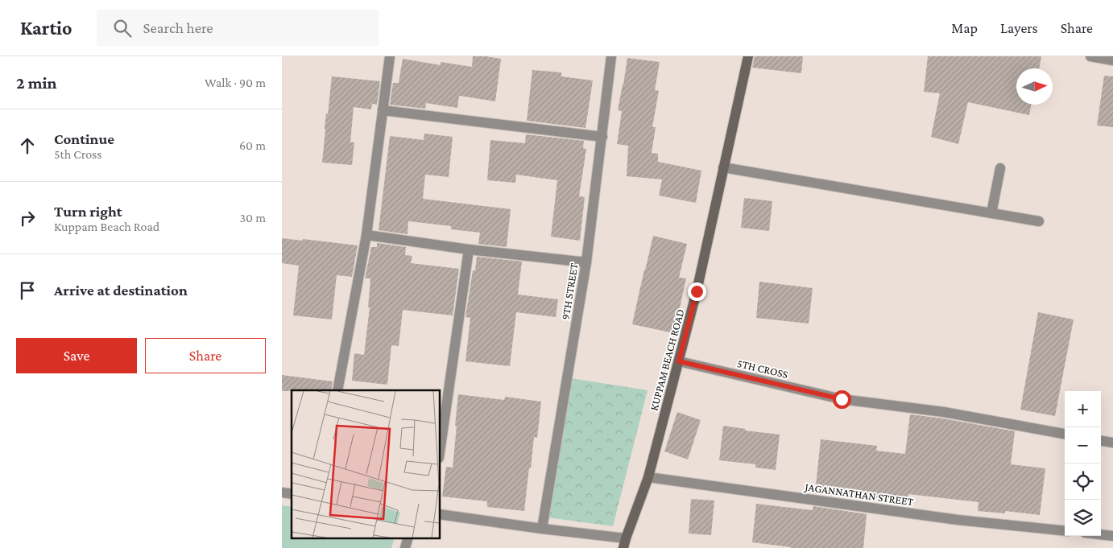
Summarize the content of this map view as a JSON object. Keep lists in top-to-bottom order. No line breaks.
{"streets":{"street":["9TH STREET","KUPPAM BEACH ROAD","5TH CROSS","JAGANNATHAN STREET"]},"crossings":[["KUPPAM BEACH ROAD","5TH CROSS"],["KUPPAM BEACH ROAD","JAGANNATHAN STREET"]],"north":"right","page":{"header":"Kartio","search":"Search here","nav":["Map","Layers","Share"],"heading":["2 min","Walk · 90 m"],"list":[["Continue","5th Cross","60 m"],["Turn right","Kuppam Beach Road","30 m"],"Arrive at destination"],"buttons":["Save","Share"],"map_buttons":["+","−"]}}
